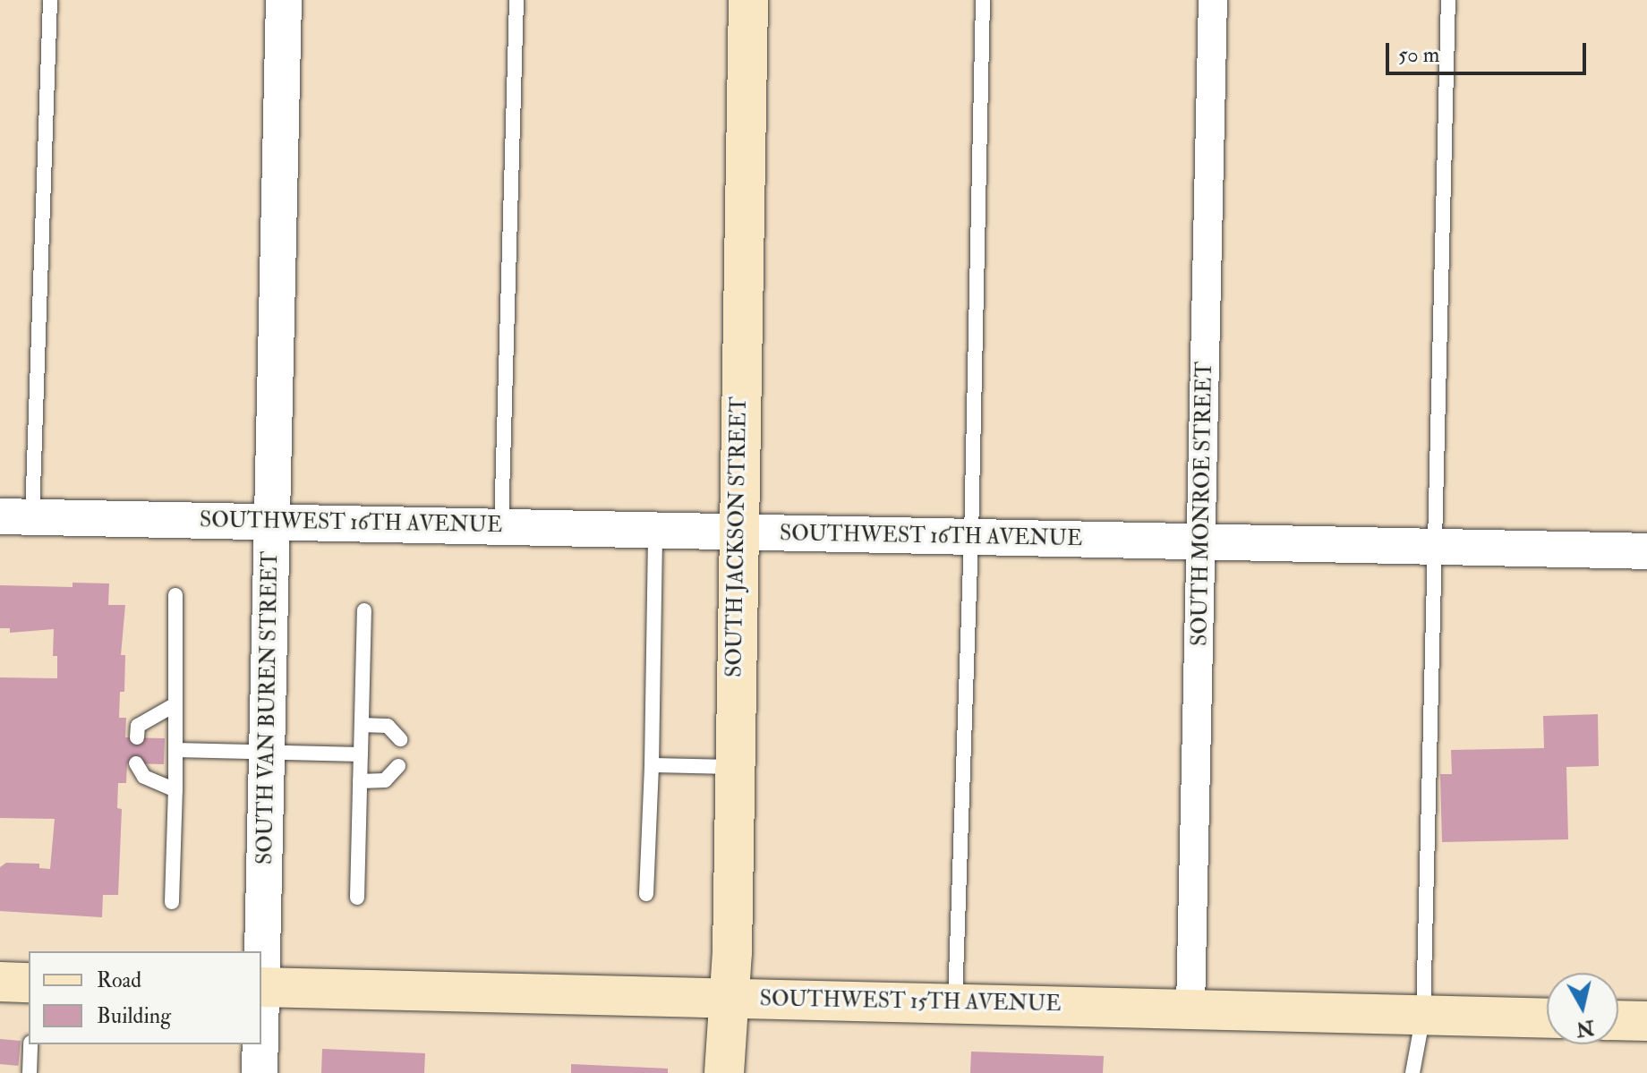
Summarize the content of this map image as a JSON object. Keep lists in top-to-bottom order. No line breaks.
{"streets":{"main road":["SOUTH JACKSON STREET","SOUTHWEST 15TH AVENUE"],"street":["SOUTH MONROE STREET","SOUTHWEST 16TH AVENUE","SOUTH VAN BUREN STREET"]},"crossings":[["SOUTH MONROE STREET","SOUTHWEST 16TH AVENUE"],["SOUTH MONROE STREET","SOUTHWEST 15TH AVENUE"],["SOUTHWEST 16TH AVENUE","SOUTH JACKSON STREET"],["SOUTHWEST 16TH AVENUE","SOUTH VAN BUREN STREET"],["SOUTH JACKSON STREET","SOUTHWEST 15TH AVENUE"]],"legend":["Road","Building"],"scale_bar":"50 m","north":"bottom"}
